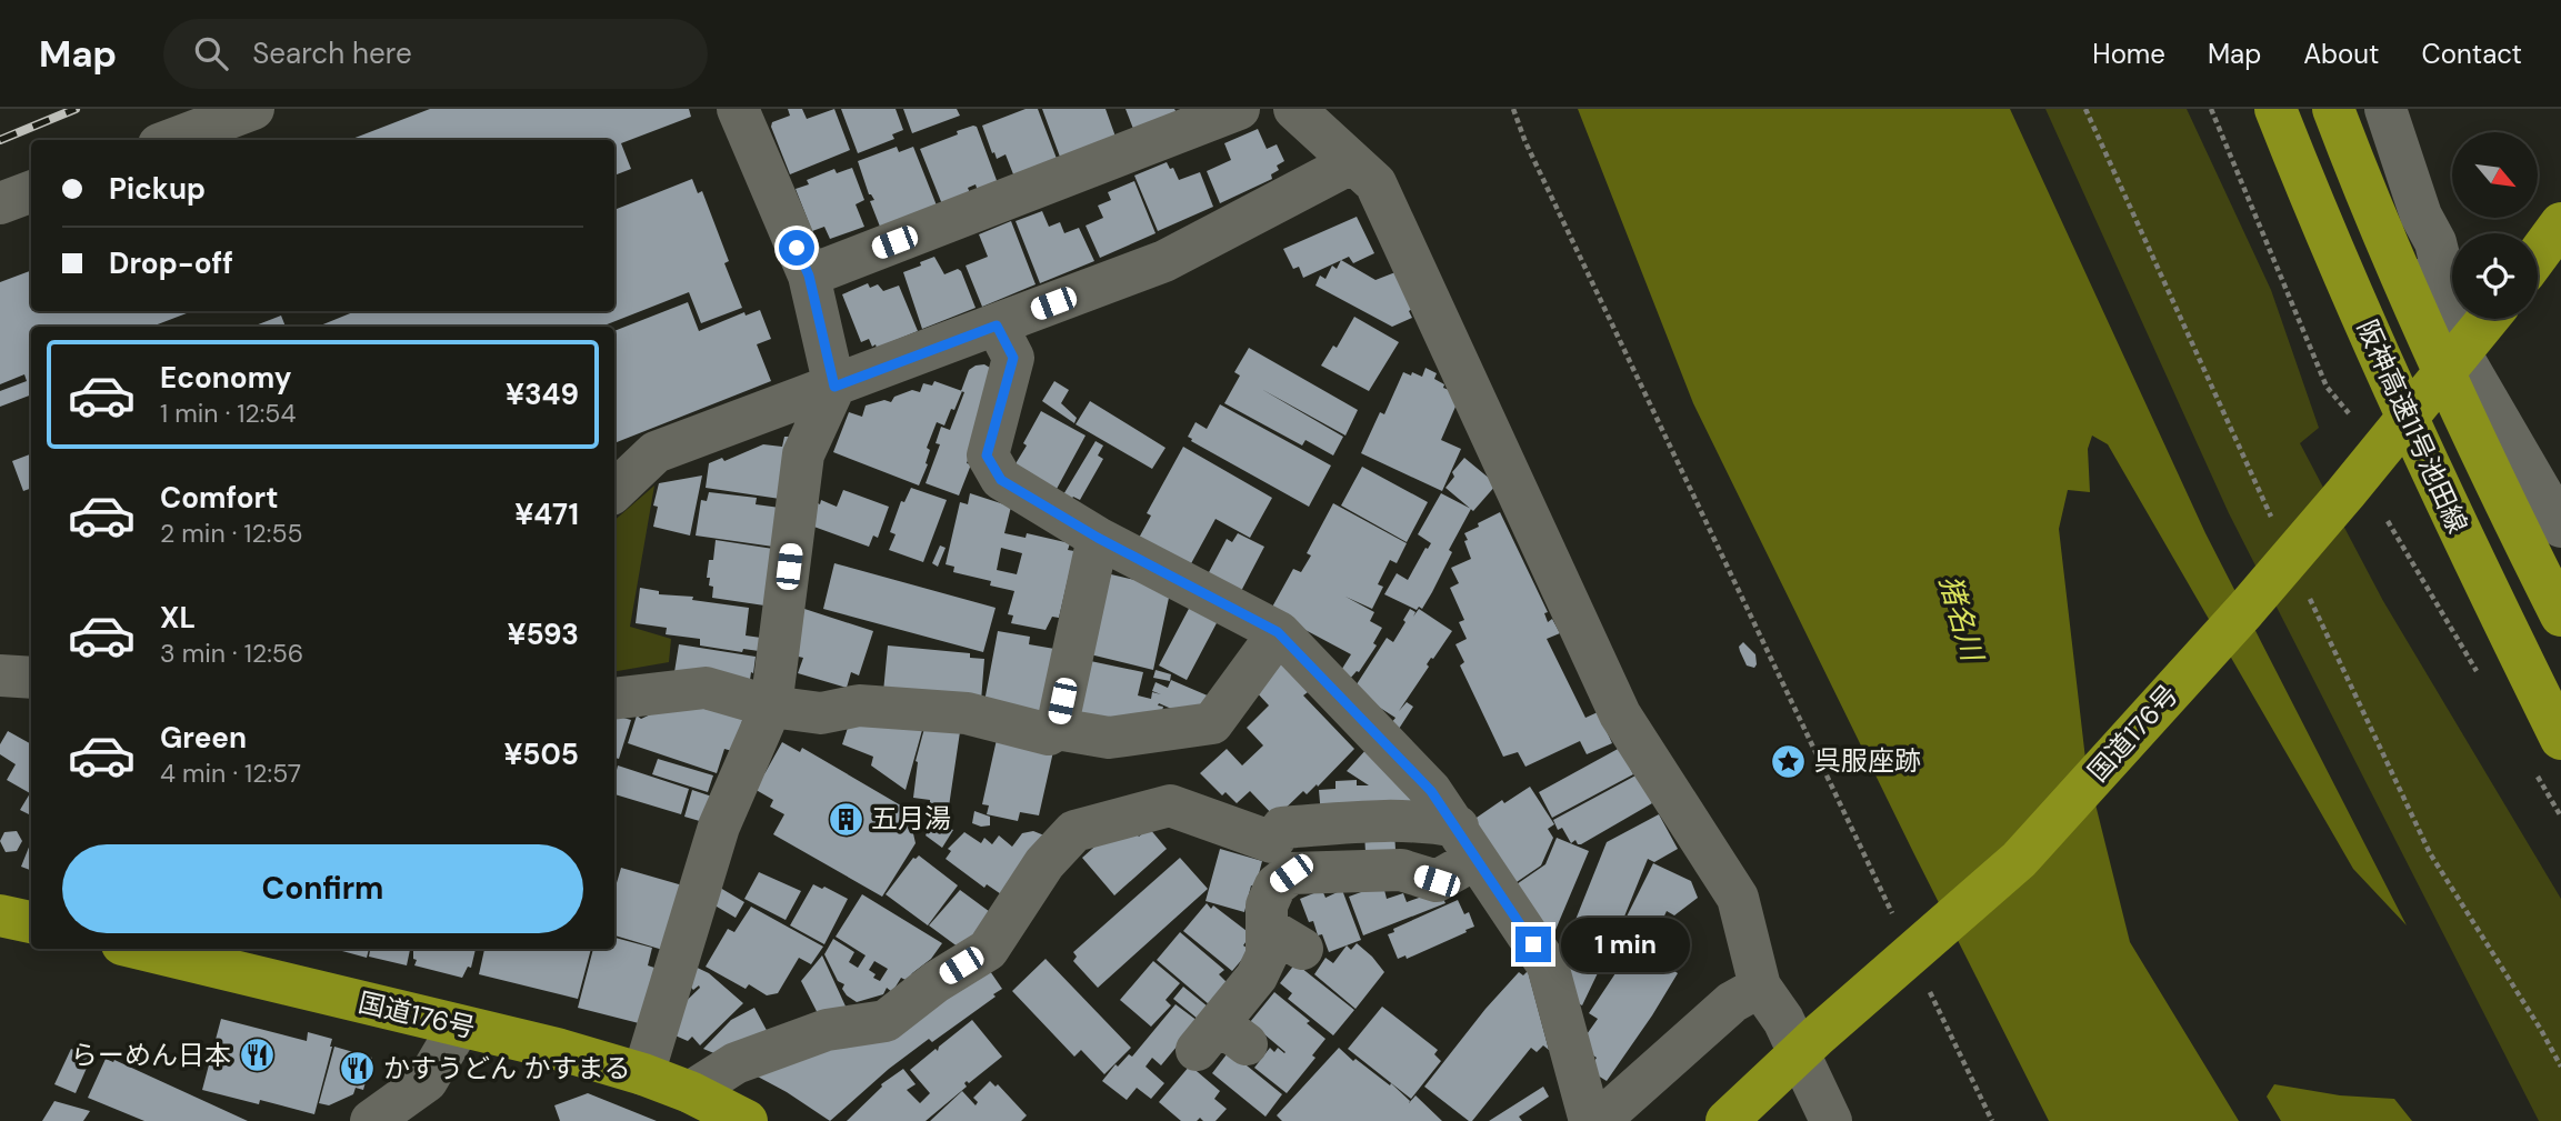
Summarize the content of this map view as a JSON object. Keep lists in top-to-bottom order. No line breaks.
{"streets":{"highway":["阪神高速11号池田線","国道176号"]},"water":["猪名川"],"places":{"place":["呉服座跡"],"building":["五月湯"],"restaurant":["らーめん日本","かすうどん かすまる"]},"north":"bottom right","page":{"header":"Map","search":"Search here","nav":["Home","Map","About","Contact"],"banner":["Pickup","Drop-off"],"list":[{"name":"Economy","note":"1 min · 12:54","value":"¥349"},{"name":"Comfort","note":"2 min · 12:55","value":"¥471"},{"name":"XL","note":"3 min · 12:56","value":"¥593"},{"name":"Green","note":"4 min · 12:57","value":"¥505"}],"buttons":"Confirm","bubble":"1 min"}}
